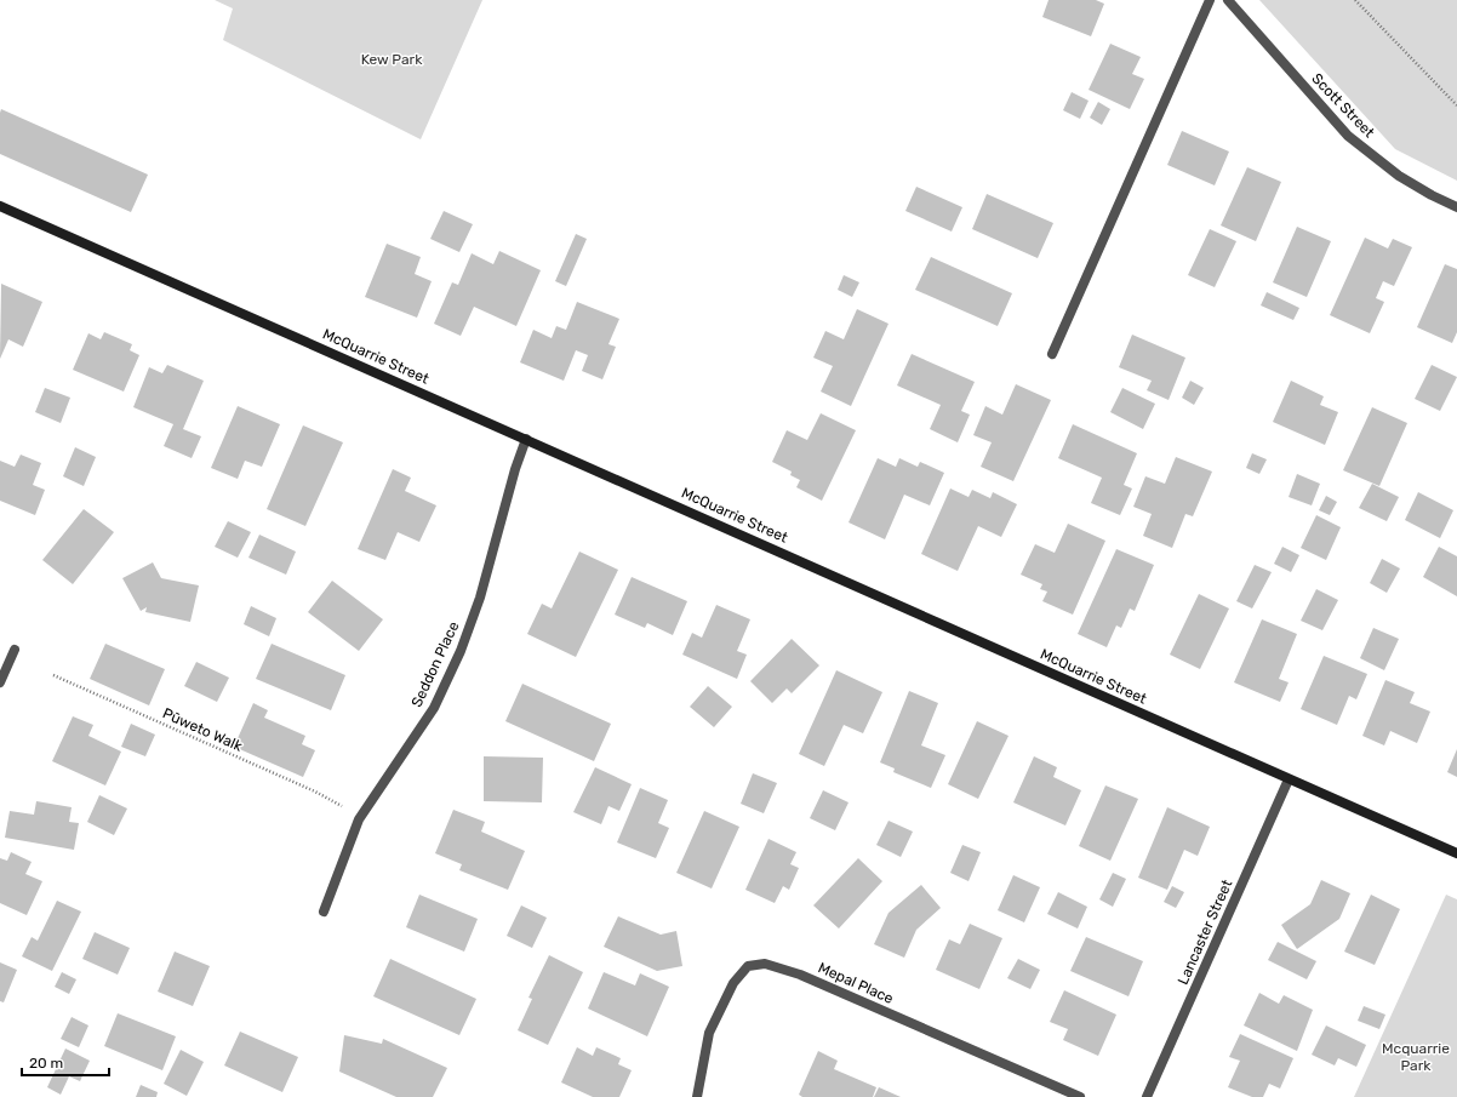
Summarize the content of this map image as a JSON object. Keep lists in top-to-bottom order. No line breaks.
{"streets":{"main road":["McQuarrie Street"],"street":["Scott Street","Seddon Place","Lancaster Street","Mepal Place"],"path":["Pūweto Walk"]},"crossings":[["McQuarrie Street","Seddon Place"],["McQuarrie Street","Lancaster Street"]],"parks":["Kew Park","Mcquarrie Park"],"scale_bar":"20 m"}
